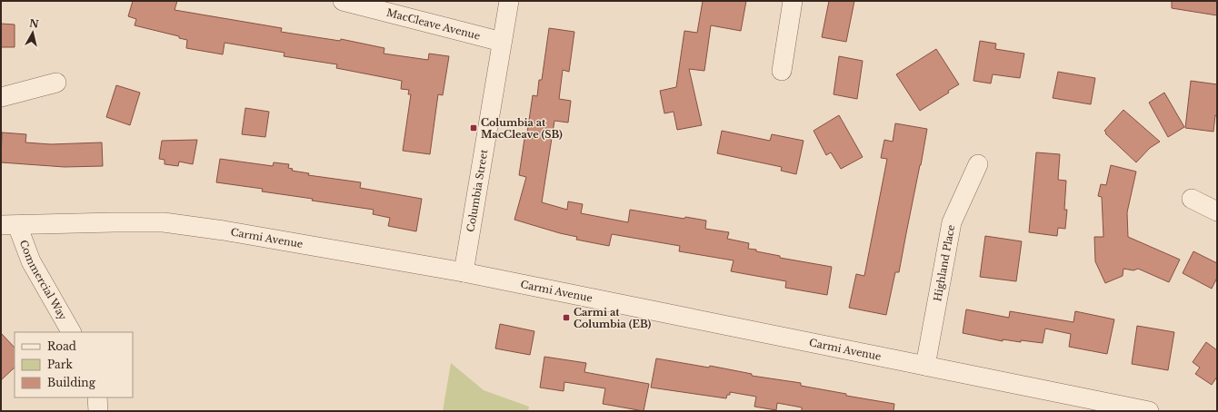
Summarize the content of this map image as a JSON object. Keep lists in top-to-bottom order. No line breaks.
{"streets":{"street":["MacCleave Avenue","Columbia Street","Carmi Avenue","Highland Place","Commercial Way"]},"crossings":[["MacCleave Avenue","Columbia Street"],["Columbia Street","Carmi Avenue"],["Carmi Avenue","Highland Place"],["Carmi Avenue","Commercial Way"]],"places":{"transit":["Columbia at MacCleave (SB)","Carmi at Columbia (EB)"]},"legend":["Road","Park","Building"],"north":"top"}
